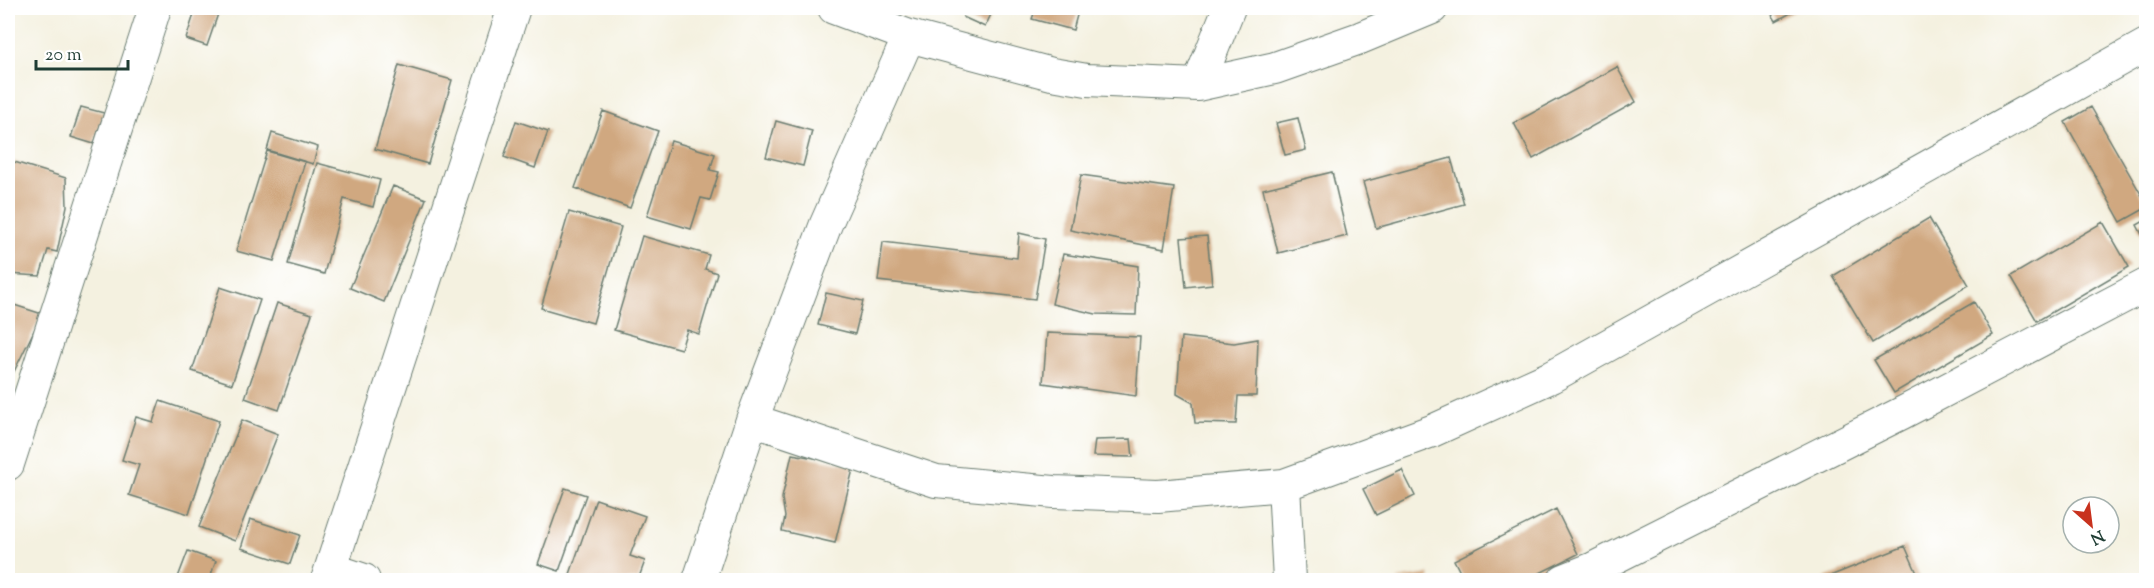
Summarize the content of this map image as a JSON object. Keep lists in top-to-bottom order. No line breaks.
{"scale_bar":"20 m","north":"bottom right"}
